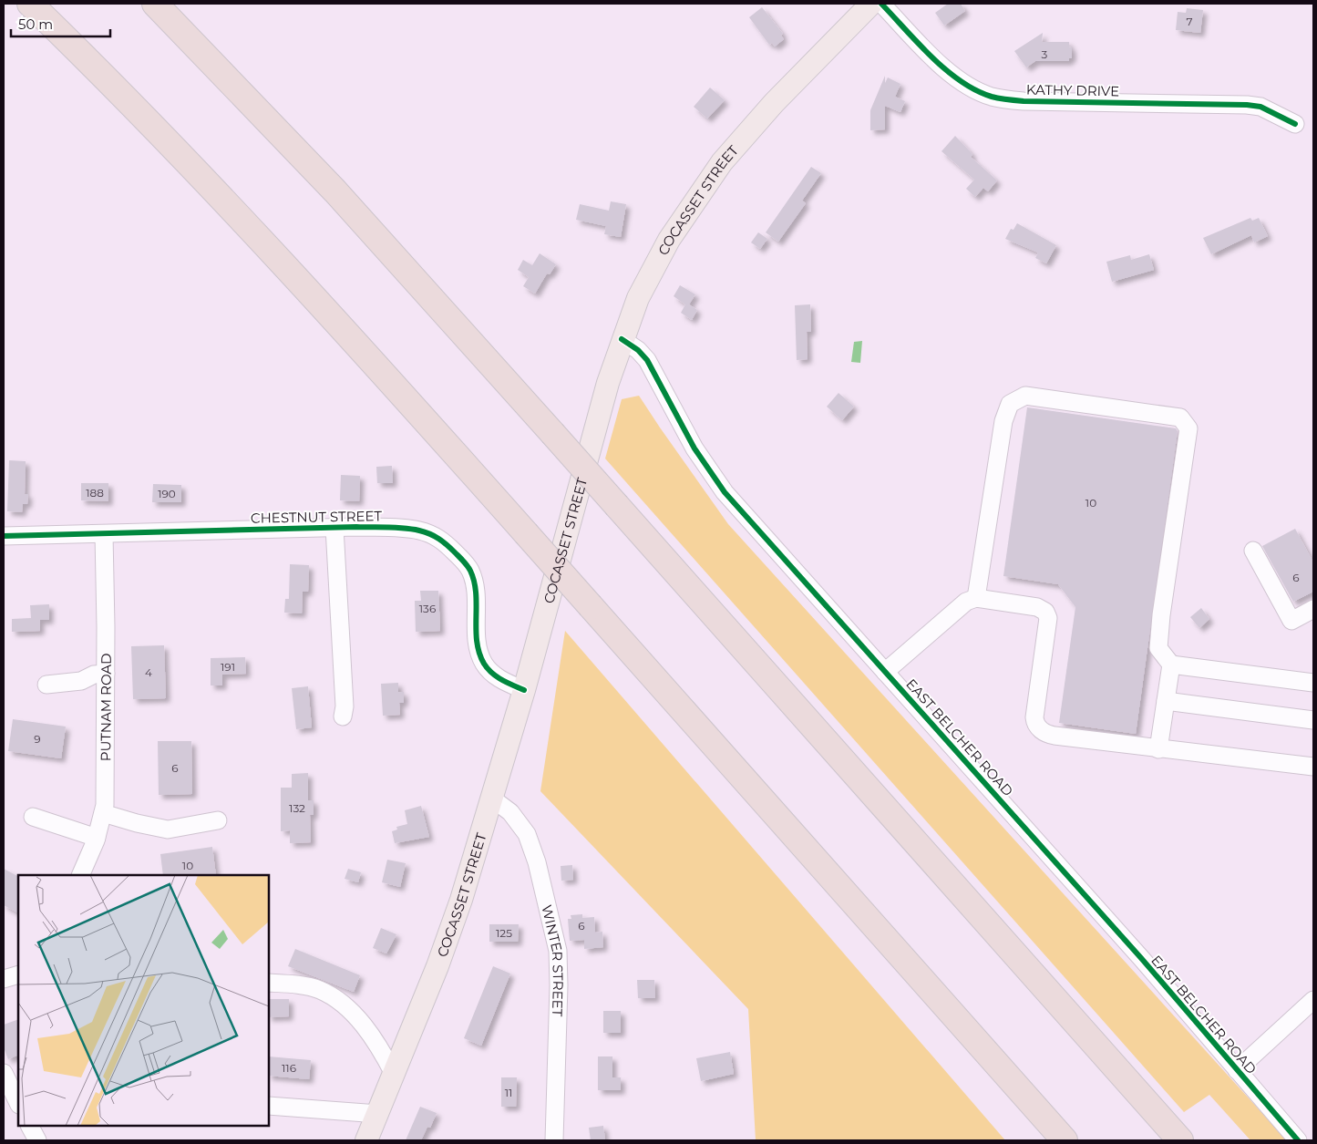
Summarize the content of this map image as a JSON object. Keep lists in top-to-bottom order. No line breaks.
{"streets":{"main road":["COCASSET STREET"],"street":["KATHY DRIVE","CHESTNUT STREET","PUTNAM ROAD","EAST BELCHER ROAD","WINTER STREET"]},"crossings":[["COCASSET STREET","CHESTNUT STREET"],["COCASSET STREET","EAST BELCHER ROAD"],["COCASSET STREET","WINTER STREET"],["CHESTNUT STREET","PUTNAM ROAD"]],"house_numbers":["7","3","188","190","10","6","136","191","4","9","6","132","10","6","125","116","11"],"scale_bar":"50 m"}
